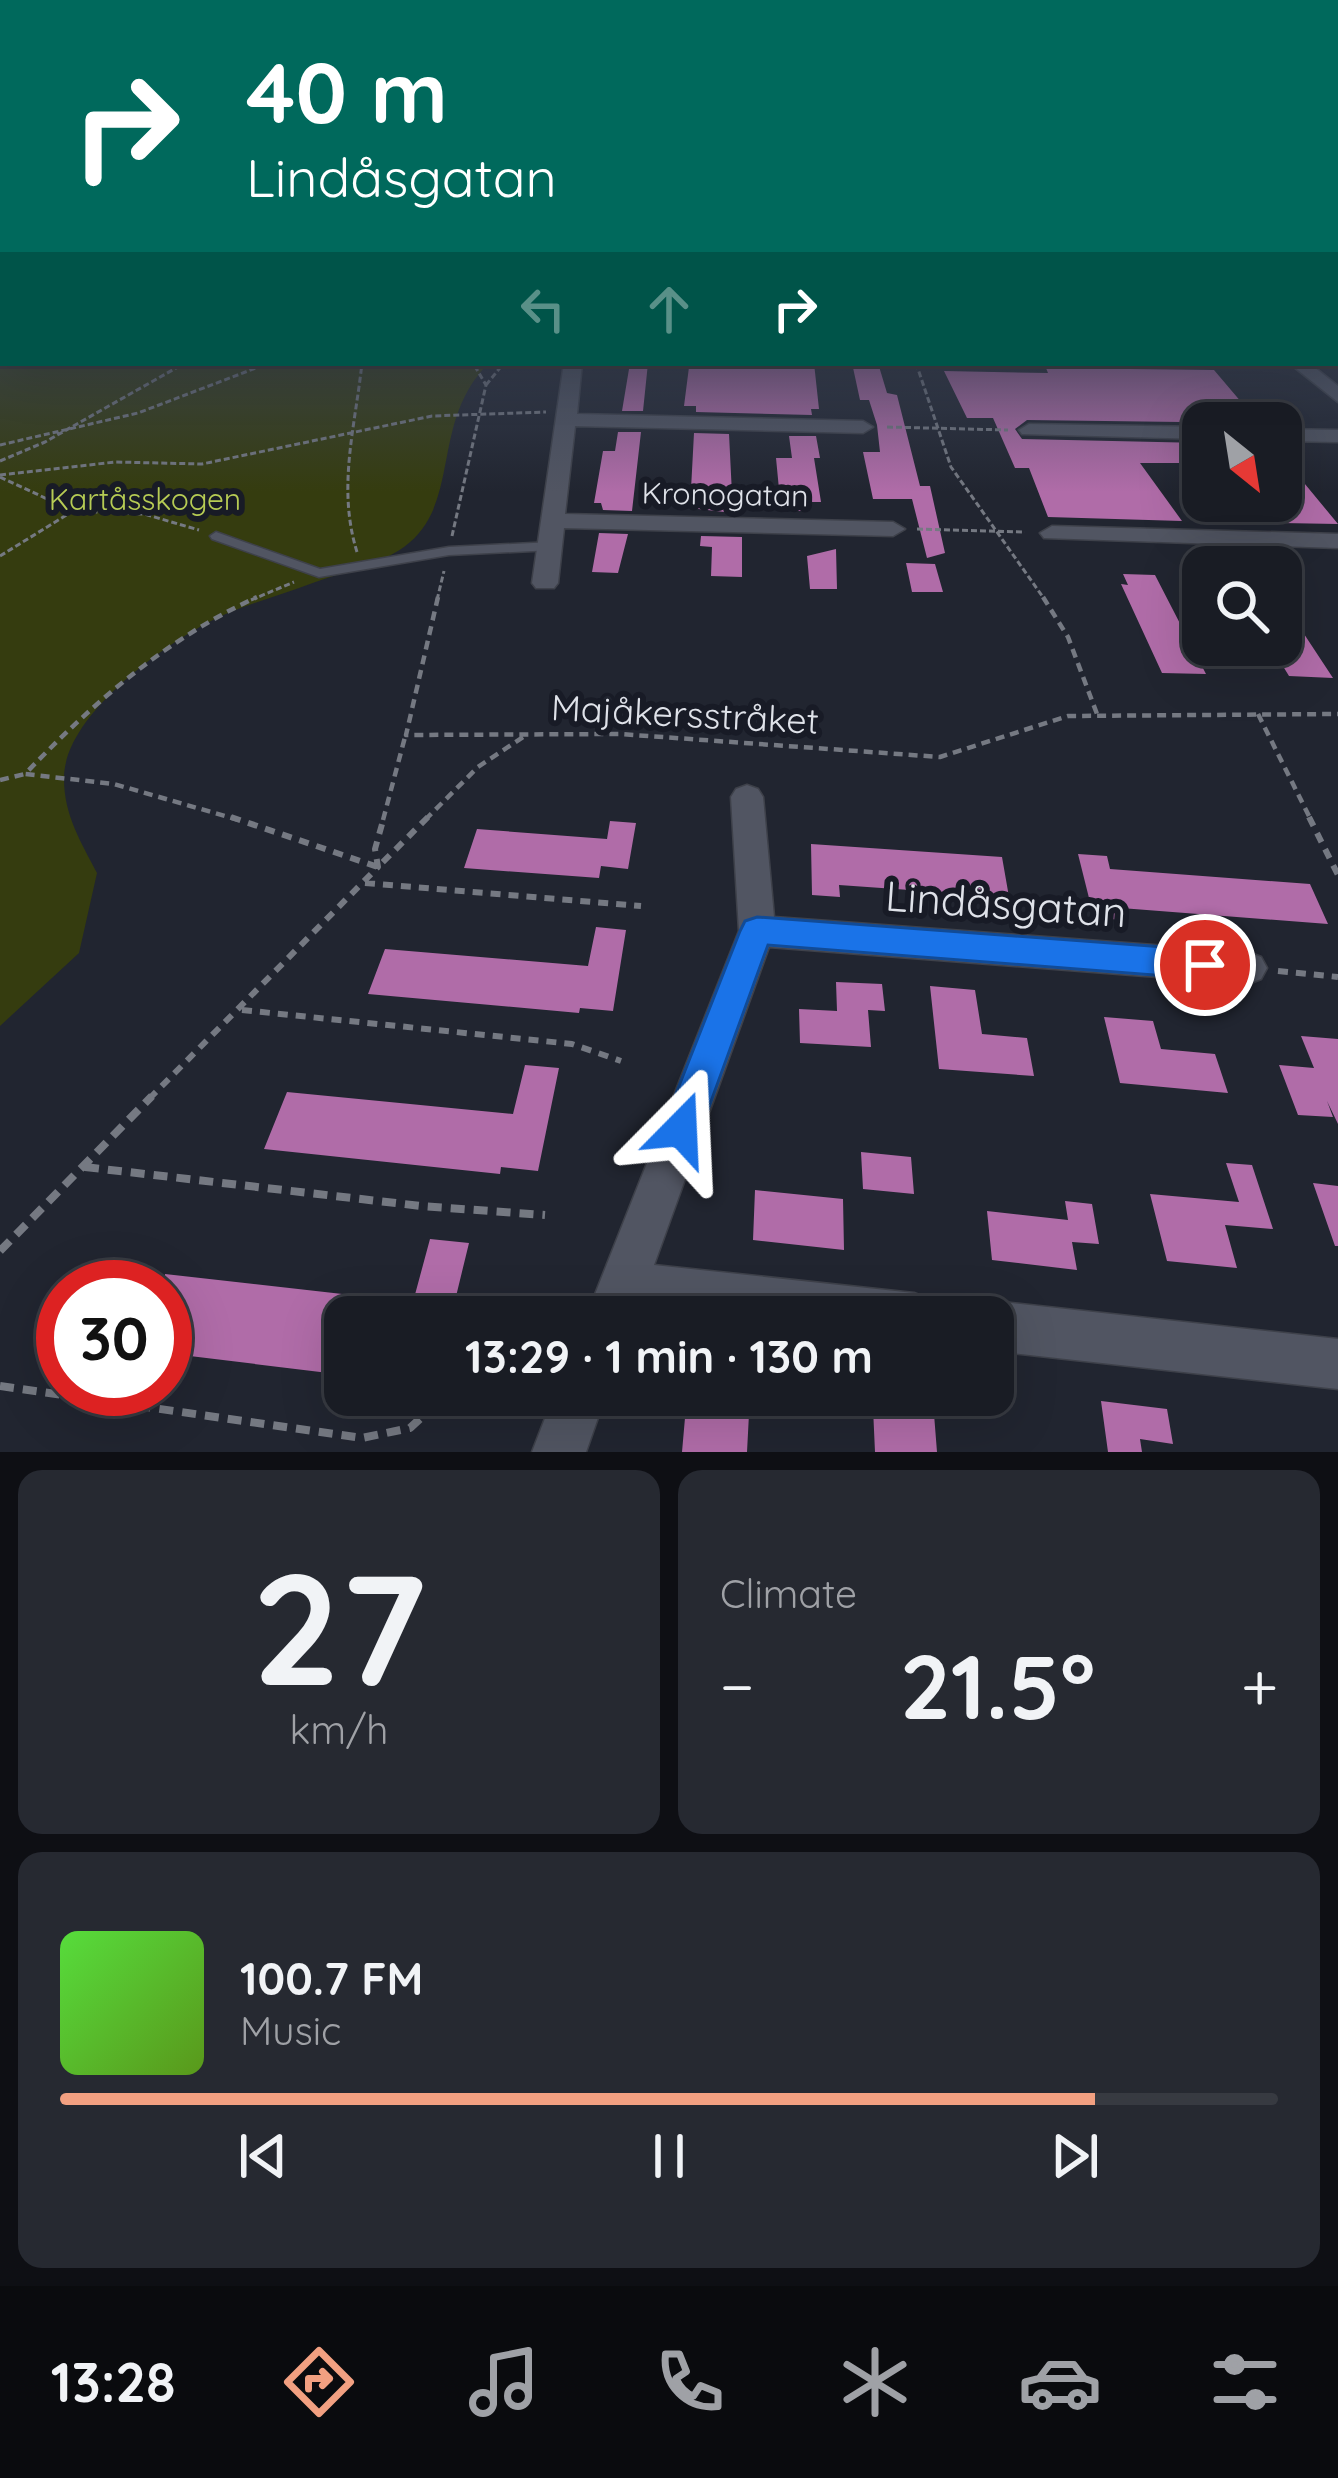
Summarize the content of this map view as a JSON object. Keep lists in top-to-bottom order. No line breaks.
{"streets":{"street":["Kronogatan","Lindåsgatan"],"path":["Majåkersstråket"]},"parks":["Kartåsskogen"],"north":"bottom right","page":{"turn":["40 m","Lindåsgatan"],"limit":"30","trip":"13:29 · 1 min · 130 m","tile":[["27","km/h"],"Climate"],"heat":["−","21.5°","+"],"song":["100.7 FM","Music"],"tabs":"13:28"}}
